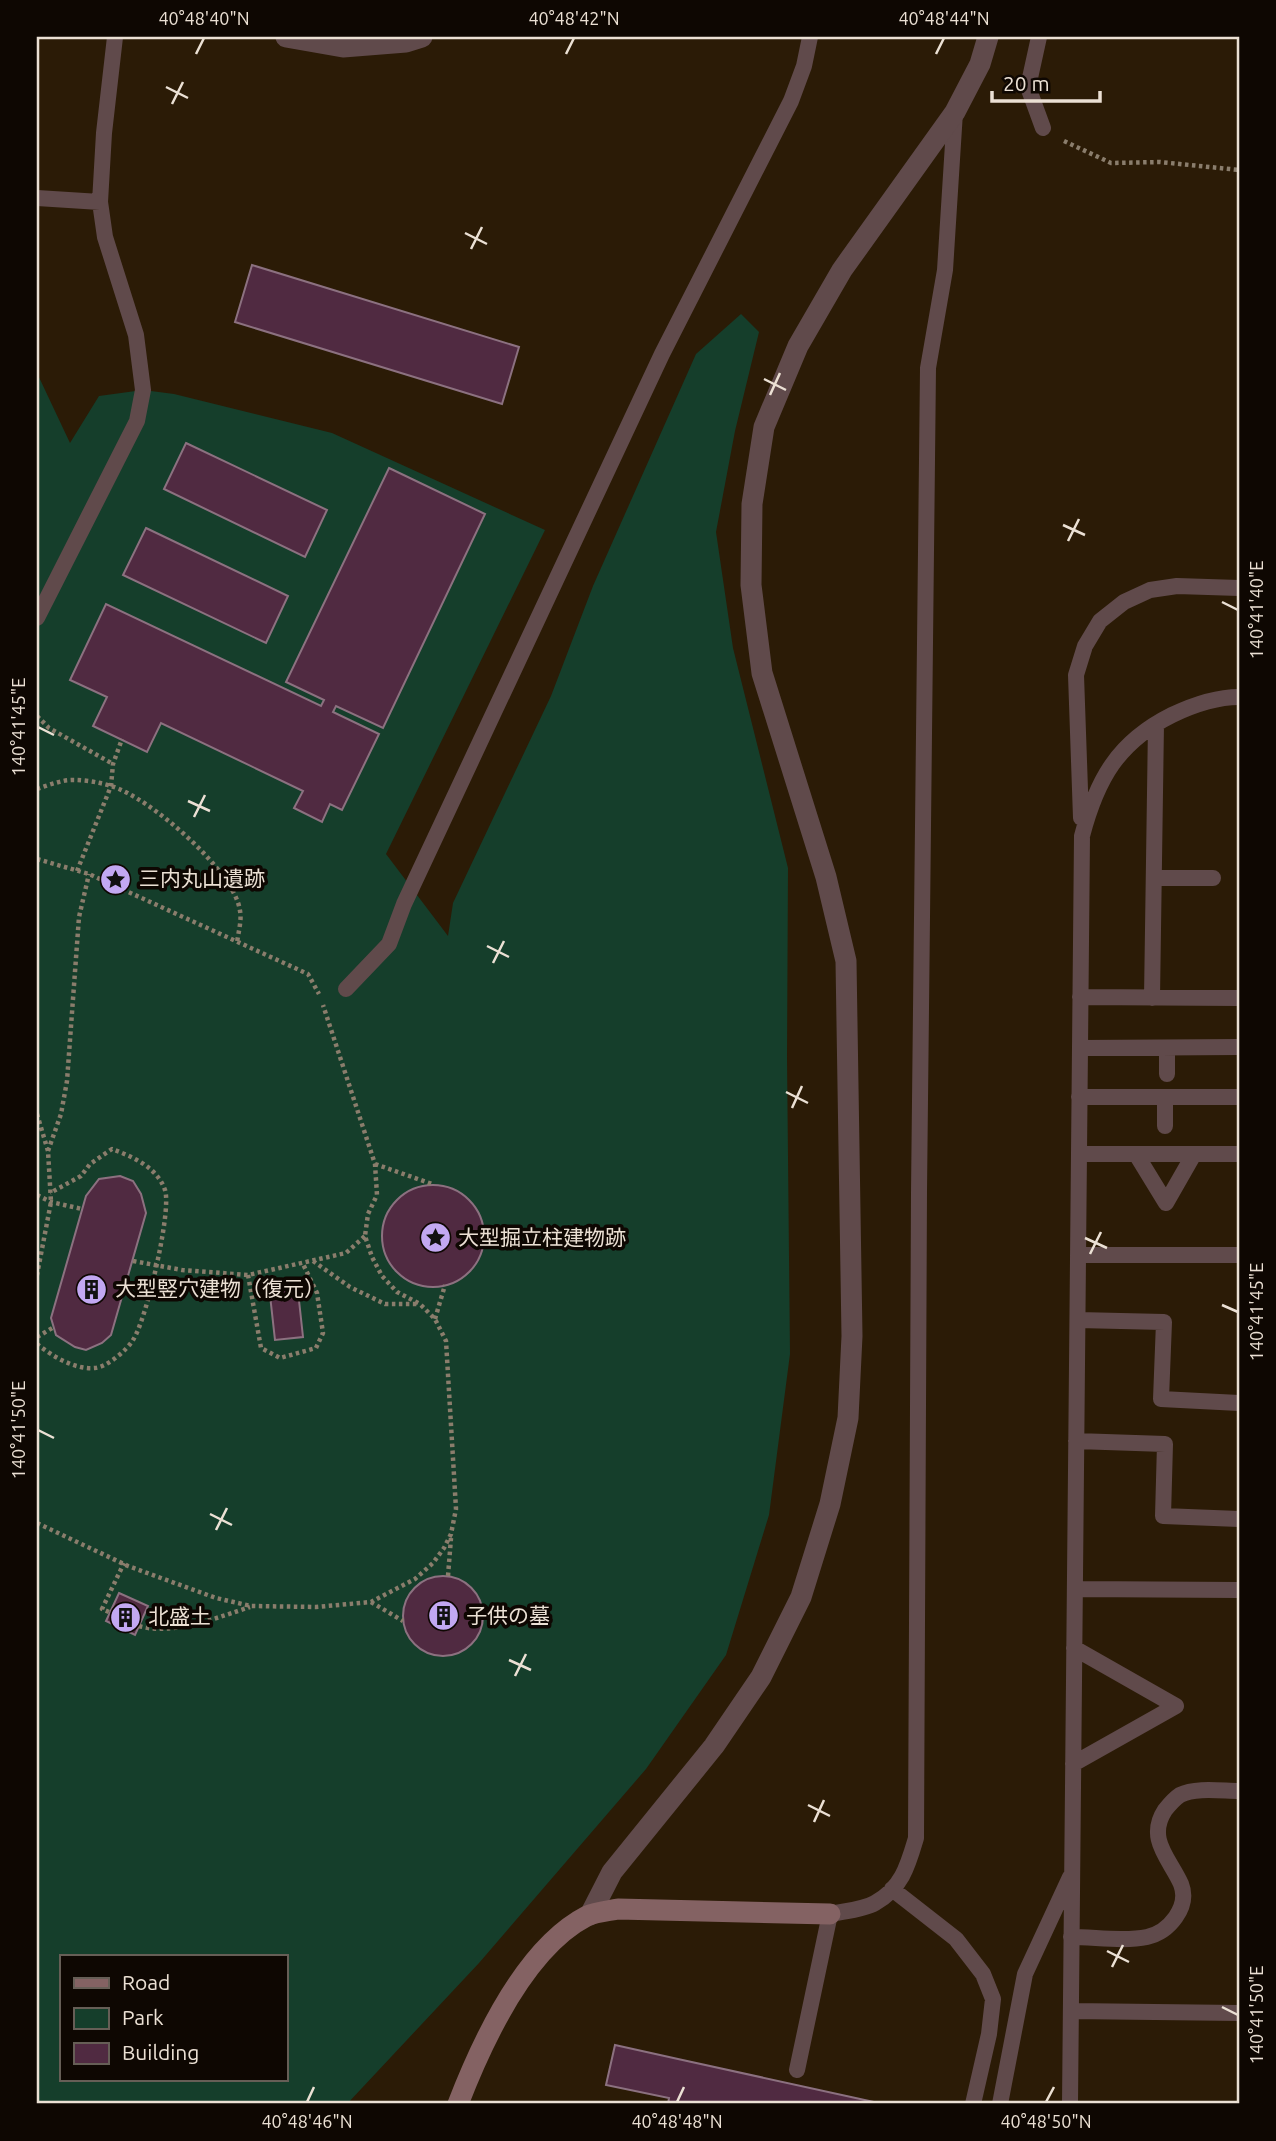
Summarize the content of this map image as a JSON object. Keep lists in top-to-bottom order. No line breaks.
{"places":{"place":["三内丸山遺跡","大型掘立柱建物跡"],"building":["大型竪穴建物（復元）","子供の墓","北盛土"]},"legend":["Road","Park","Building"],"scale_bar":"20 m","coordinates":["40°48'40\"N","40°48'42\"N","40°48'44\"N","140°41'40\"E","140°41'45\"E","140°41'50\"E","40°48'46\"N","40°48'48\"N","40°48'50\"N"]}
